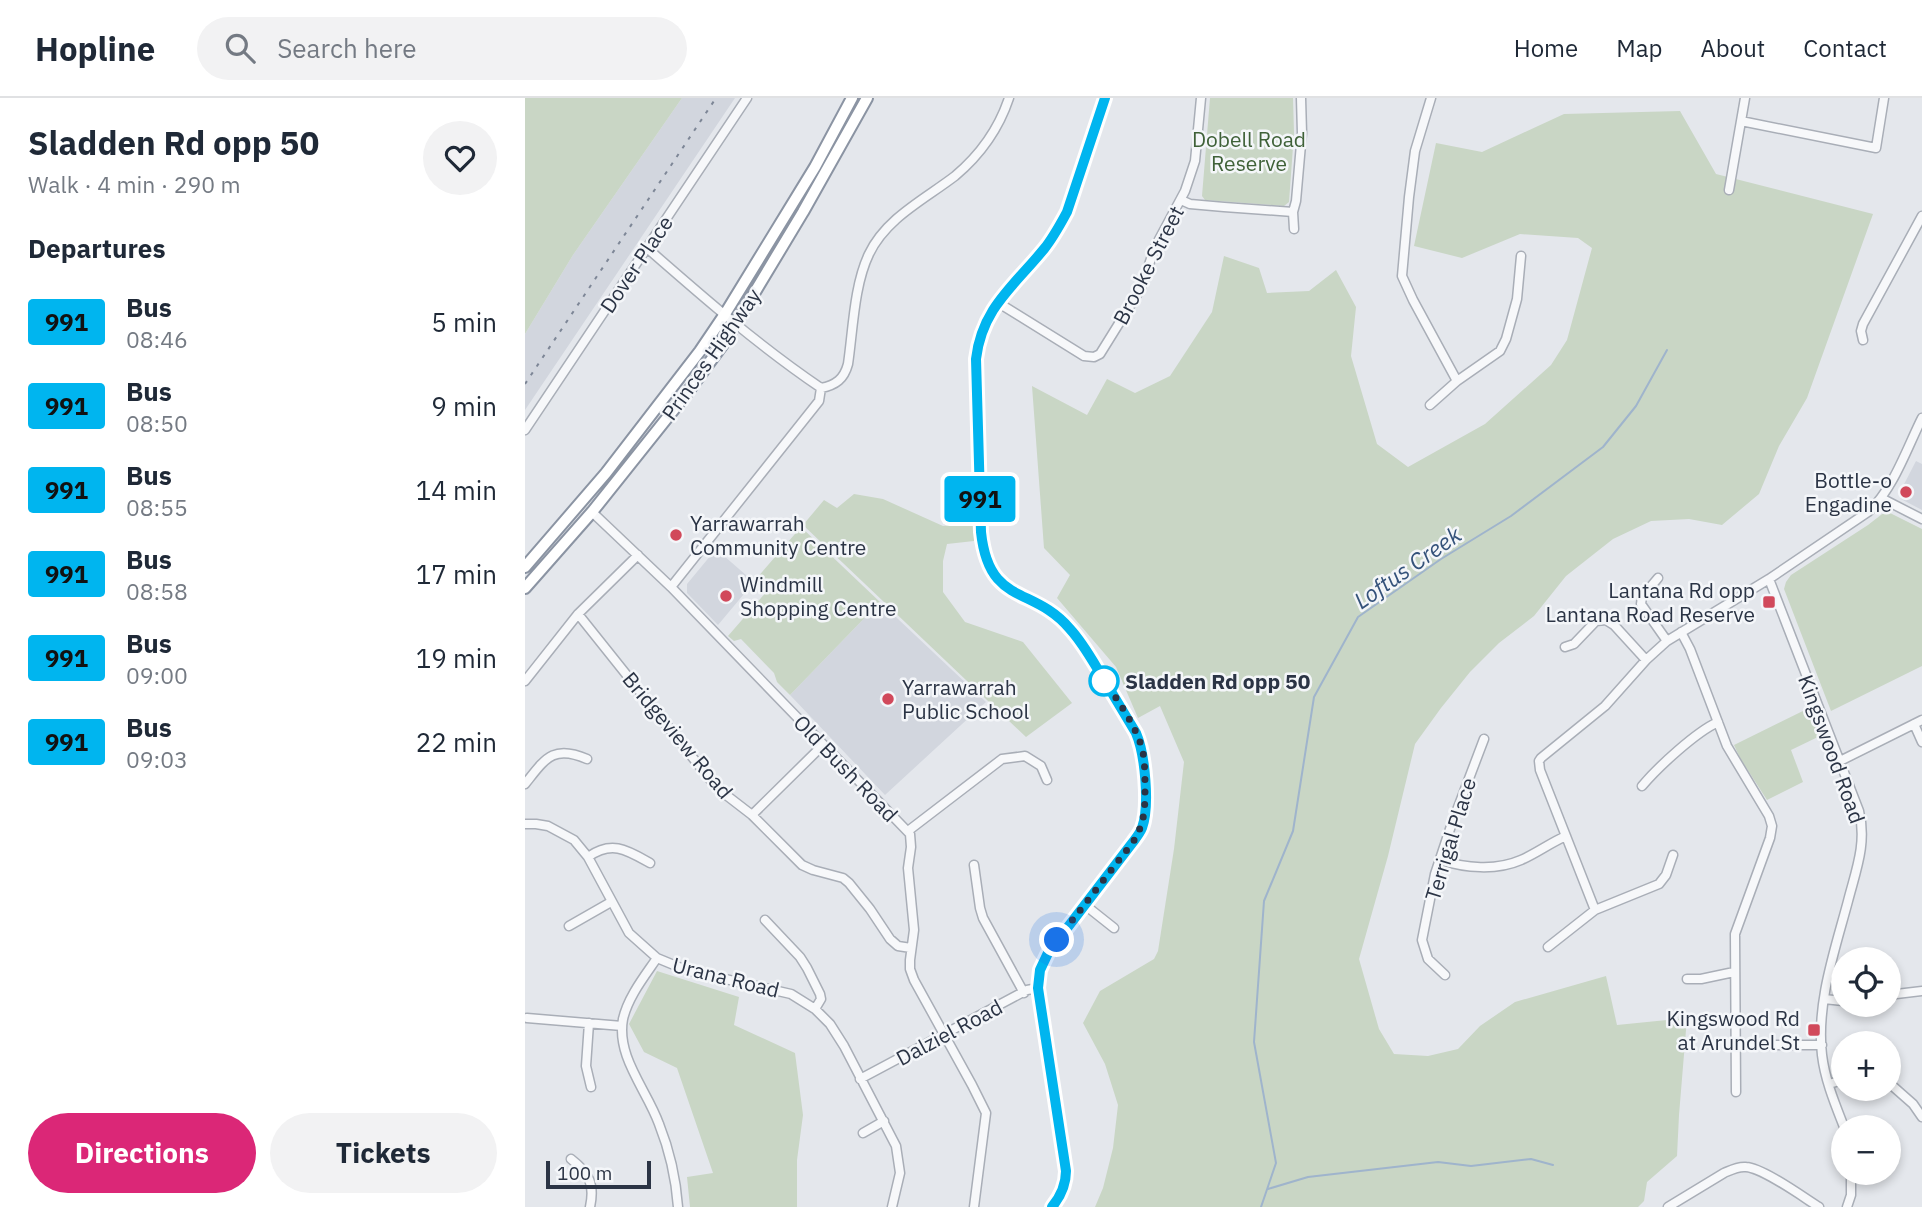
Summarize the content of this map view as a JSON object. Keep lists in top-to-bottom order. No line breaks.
{"streets":{"highway":["Princes Highway"],"street":["Dover Place","Brooke Street","Bridgeview Road","Kingswood Road","Old Bush Road","Terrigal Place","Urana Road","Dalziel Road"]},"crossings":[["Princes Highway","Old Bush Road"],["Bridgeview Road","Old Bush Road"],["Old Bush Road","Dalziel Road"],["Urana Road","Dalziel Road"]],"water":["Loftus Creek"],"parks":["Dobell Road Reserve"],"places":{"other":["Bottle-o Engadine","Yarrawarrah Community Centre","Windmill Shopping Centre","Sladden Rd opp 50","Yarrawarrah Public School"],"transit":["Lantana Rd opp Lantana Road Reserve","Kingswood Rd at Arundel St"]},"lines":["bus line 991"],"scale_bar":"100 m","page":{"header":"Hopline","search":"Search here","nav":["Home","Map","About","Contact"],"heading":[["Sladden Rd opp 50","Walk · 4 min · 290 m"],"Departures"],"on_map":"991","list":[{"mark":"991","name":"Bus","note":"08:46","value":"5 min"},{"mark":"991","name":"Bus","note":"08:50","value":"9 min"},{"mark":"991","name":"Bus","note":"08:55","value":"14 min"},{"mark":"991","name":"Bus","note":"08:58","value":"17 min"},{"mark":"991","name":"Bus","note":"09:00","value":"19 min"},{"mark":"991","name":"Bus","note":"09:03","value":"22 min"}],"map_buttons":["+","−"],"buttons":["Directions","Tickets"],"scale":"100 m"}}
